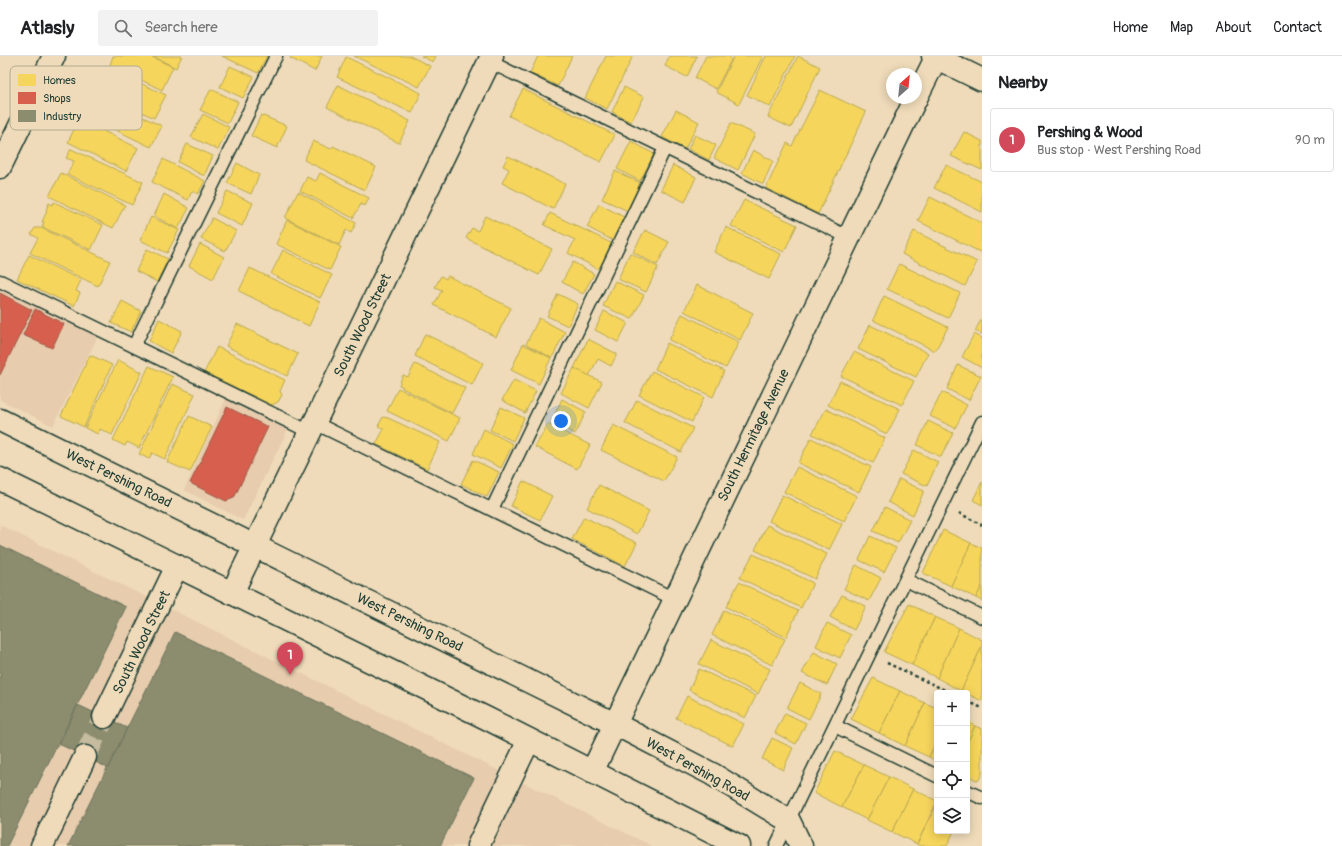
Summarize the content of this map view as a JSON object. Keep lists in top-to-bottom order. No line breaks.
{"streets":{"street":["South Wood Street","South Hermitage Avenue","West Pershing Road"]},"crossings":[["South Wood Street","West Pershing Road"],["South Hermitage Avenue","West Pershing Road"]],"legend":["Homes","Shops","Industry"],"north":"top right","page":{"header":"Atlasly","search":"Search here","nav":["Home","Map","About","Contact"],"heading":"Nearby","list":[{"mark":"1","name":"Pershing & Wood","note":"Bus stop · West Pershing Road","value":"90 m"}],"pins":"1","map_buttons":["+","−"]}}
